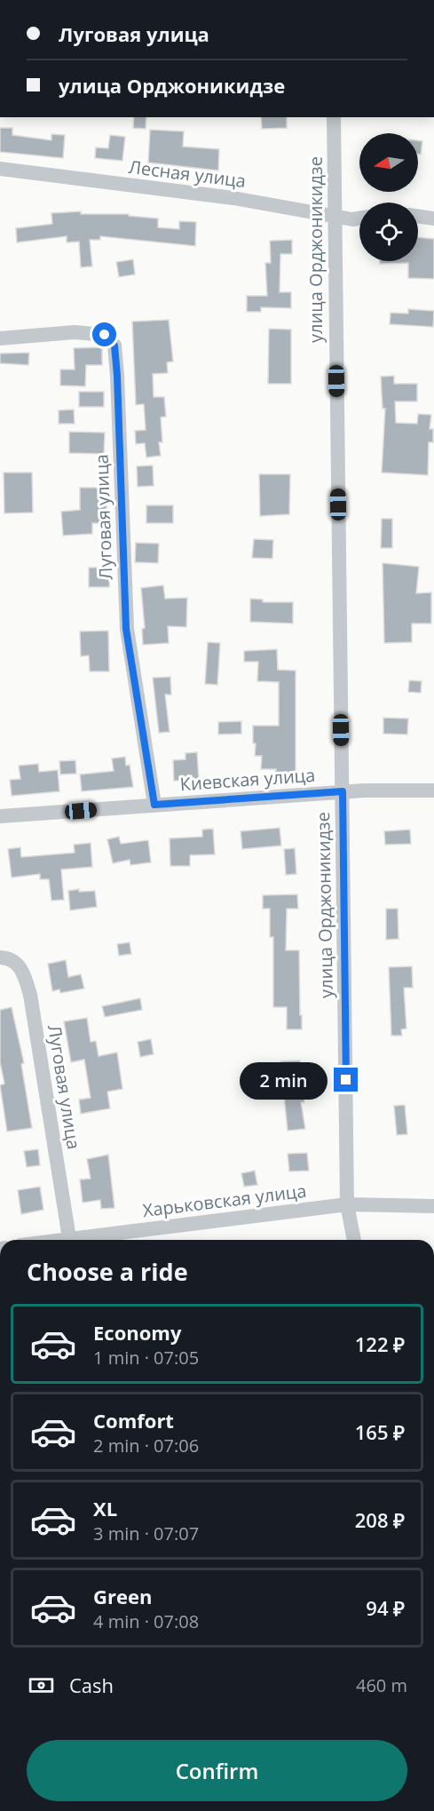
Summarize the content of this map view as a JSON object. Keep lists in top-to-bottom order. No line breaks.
{"streets":{"street":["Лесная улица","улица Орджоникидзе","Луговая улица","Киевская улица","Харьковская улица"]},"crossings":[["Лесная улица","улица Орджоникидзе"],["улица Орджоникидзе","Киевская улица"],["улица Орджоникидзе","Харьковская улица"],["Луговая улица","Киевская улица"],["Луговая улица","Харьковская улица"]],"north":"left","page":{"banner":["Луговая улица","улица Орджоникидзе"],"bubble":"2 min","heading":"Choose a ride","list":[{"name":"Economy","note":"1 min · 07:05","value":"122 ₽"},{"name":"Comfort","note":"2 min · 07:06","value":"165 ₽"},{"name":"XL","note":"3 min · 07:07","value":"208 ₽"},{"name":"Green","note":"4 min · 07:08","value":"94 ₽"}],"pay":["Cash","460 m"],"buttons":"Confirm"}}
